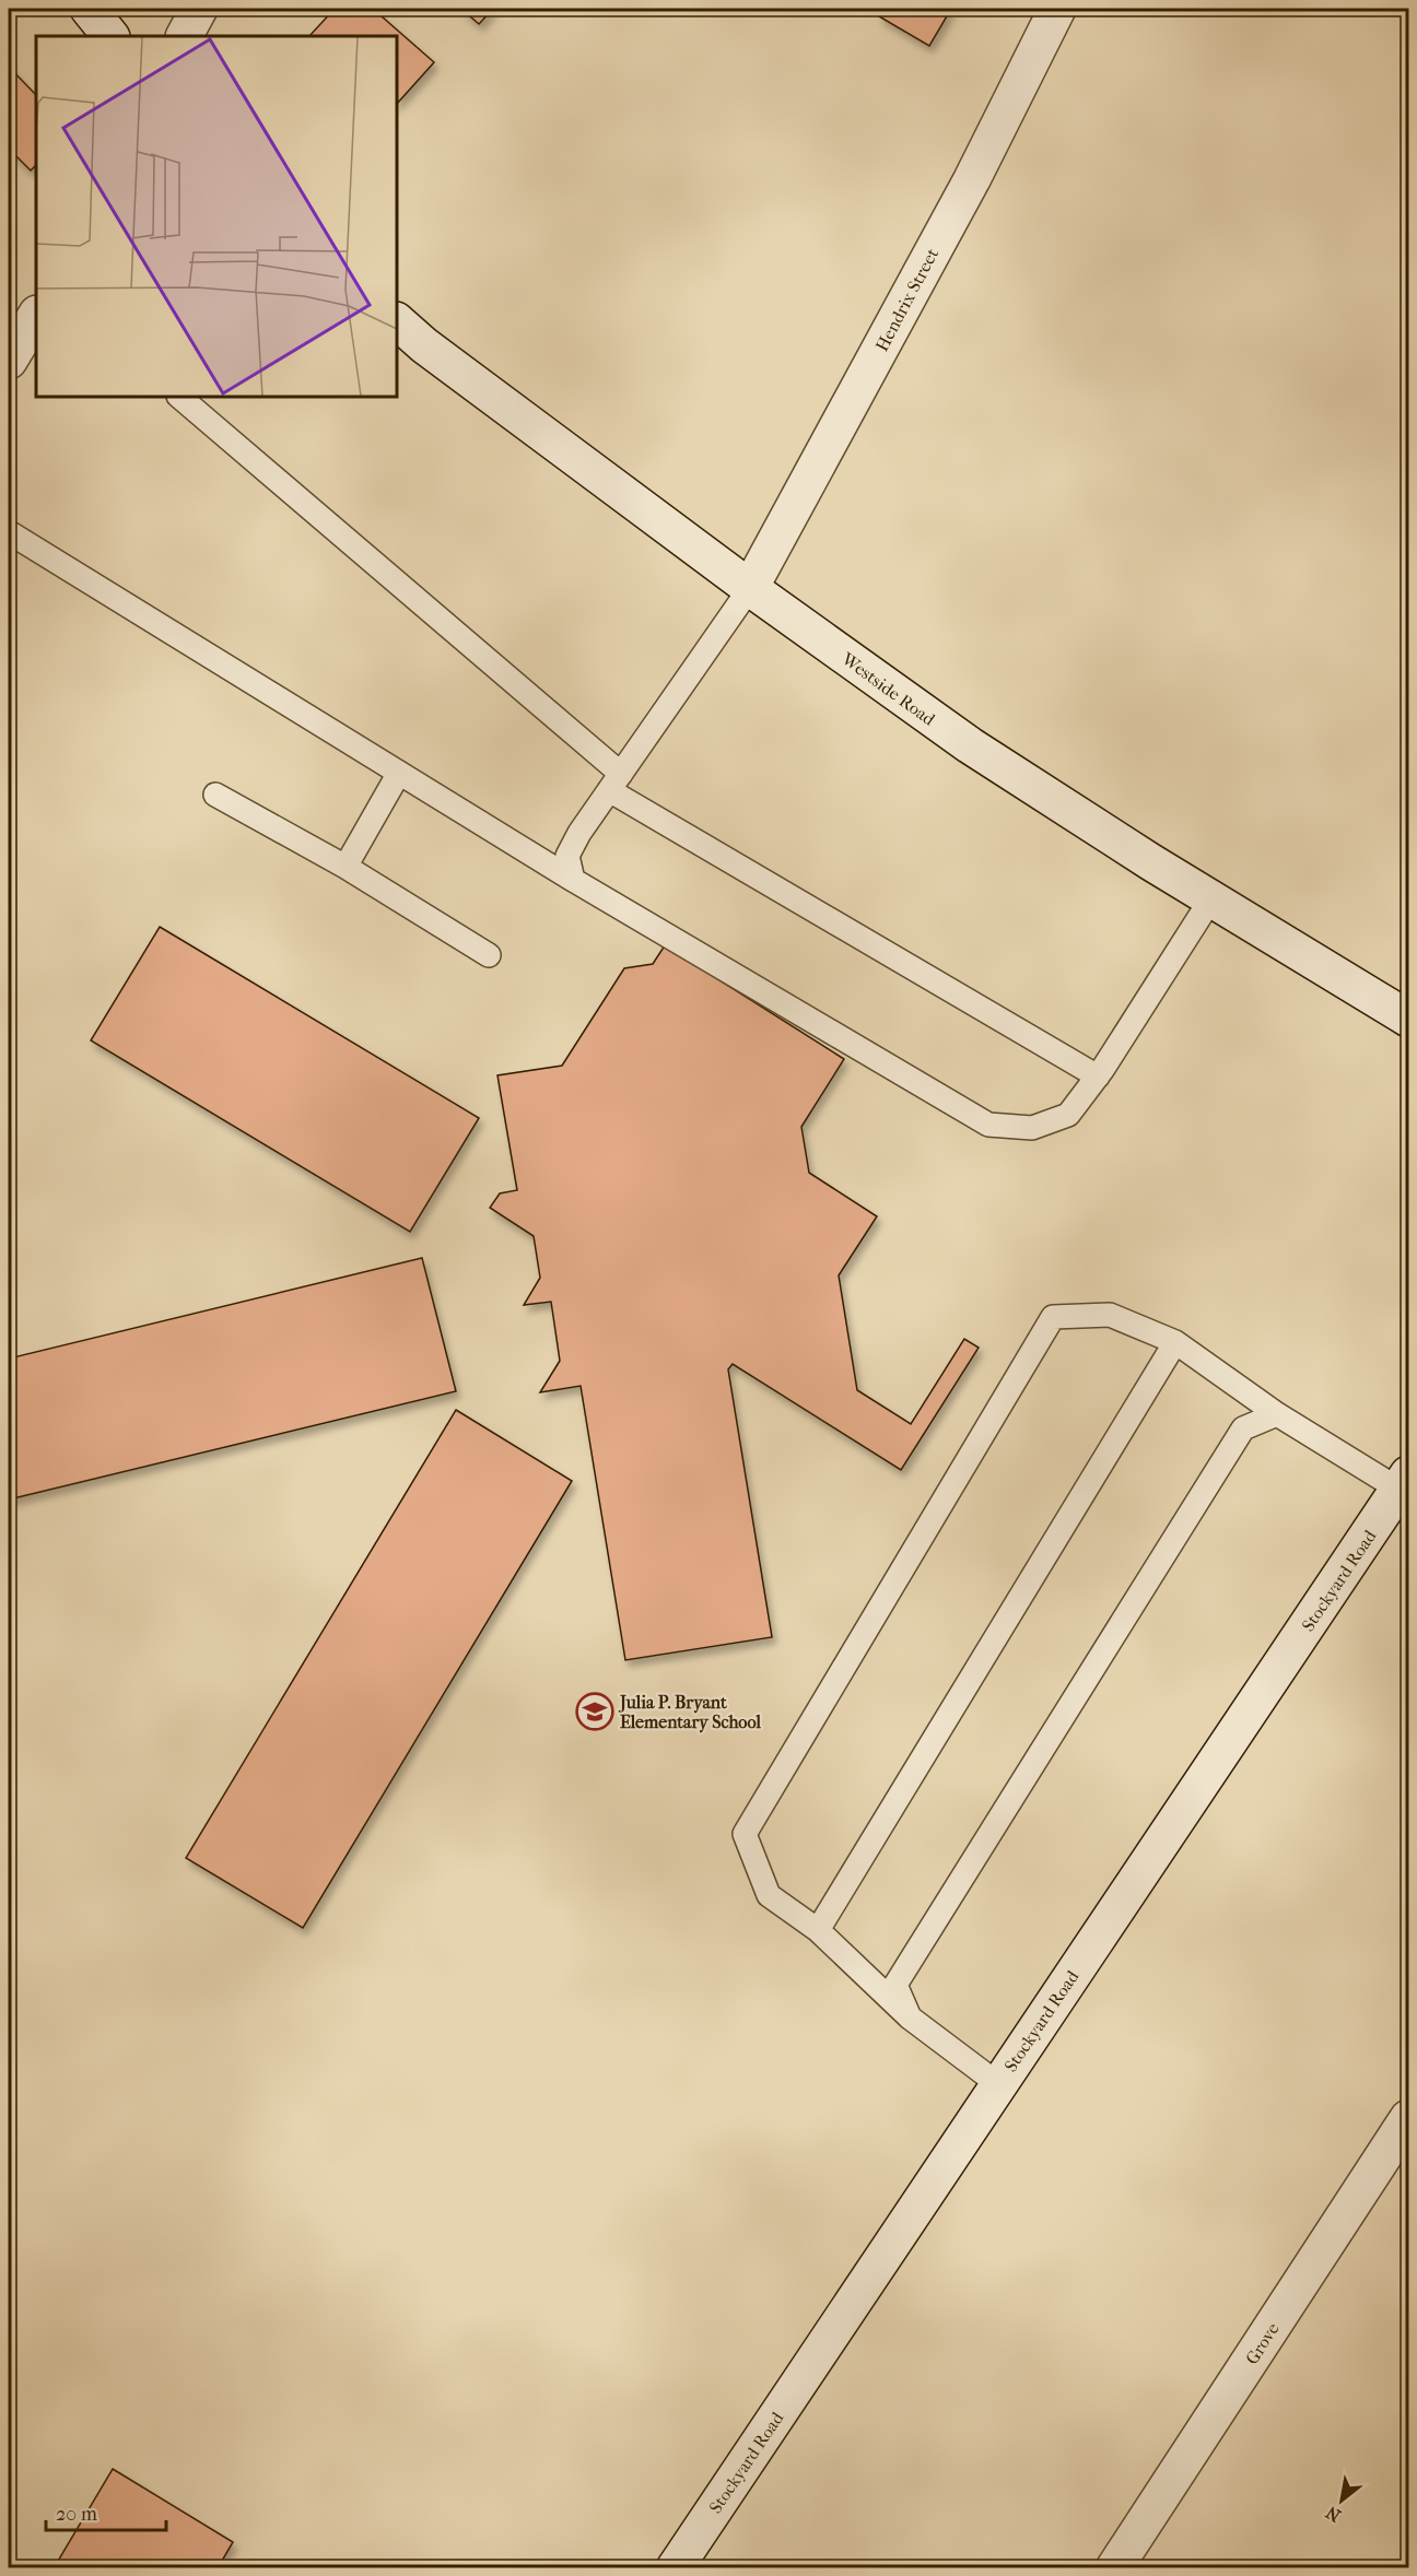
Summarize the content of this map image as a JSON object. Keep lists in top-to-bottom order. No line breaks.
{"streets":{"street":["Hendrix Street","Westside Road","Stockyard Road","Grove"]},"crossings":[["Hendrix Street","Westside Road"]],"places":{"school or university":["Julia P. Bryant Elementary School"]},"scale_bar":"20 m","north":"bottom left"}
